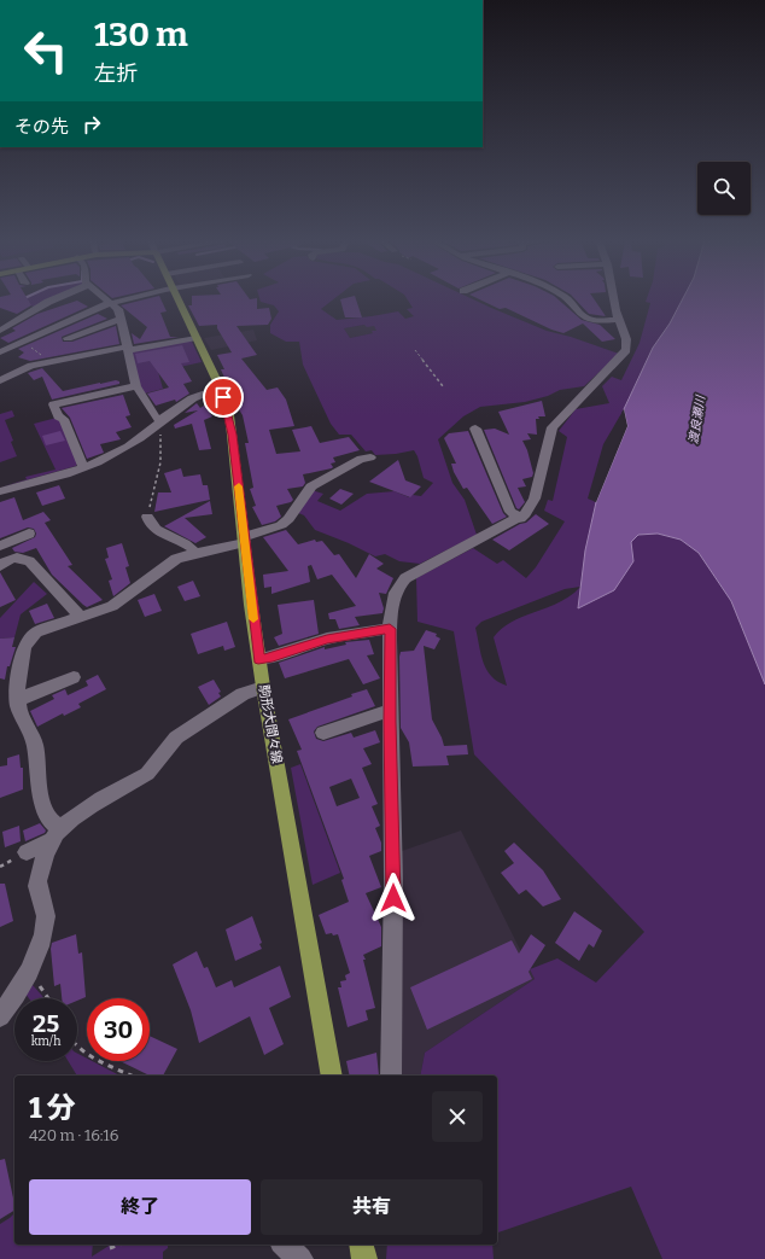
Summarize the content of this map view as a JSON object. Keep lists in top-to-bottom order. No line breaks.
{"streets":{"main road":["駒形大間々線"]},"water":["渡良瀬川"],"page":{"turn":["130 m","左折"],"then":"その先","speed":"25 km/h","limit":"30","heading":["1 分","420 m · 16:16"],"buttons":["終了","共有"]}}
